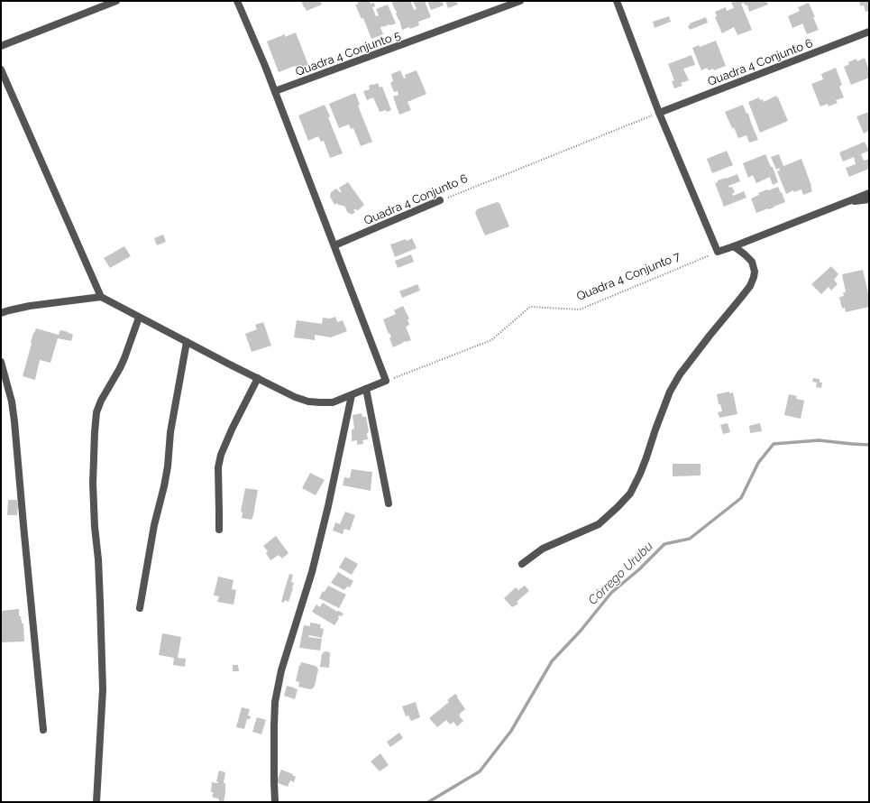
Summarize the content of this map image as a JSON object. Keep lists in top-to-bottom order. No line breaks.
{"streets":{"street":["Quadra 4 Conjunto 5","Quadra 4 Conjunto 6"],"path":["Quadra 4 Conjunto 7"]},"water":["Córrego Urubu"]}
